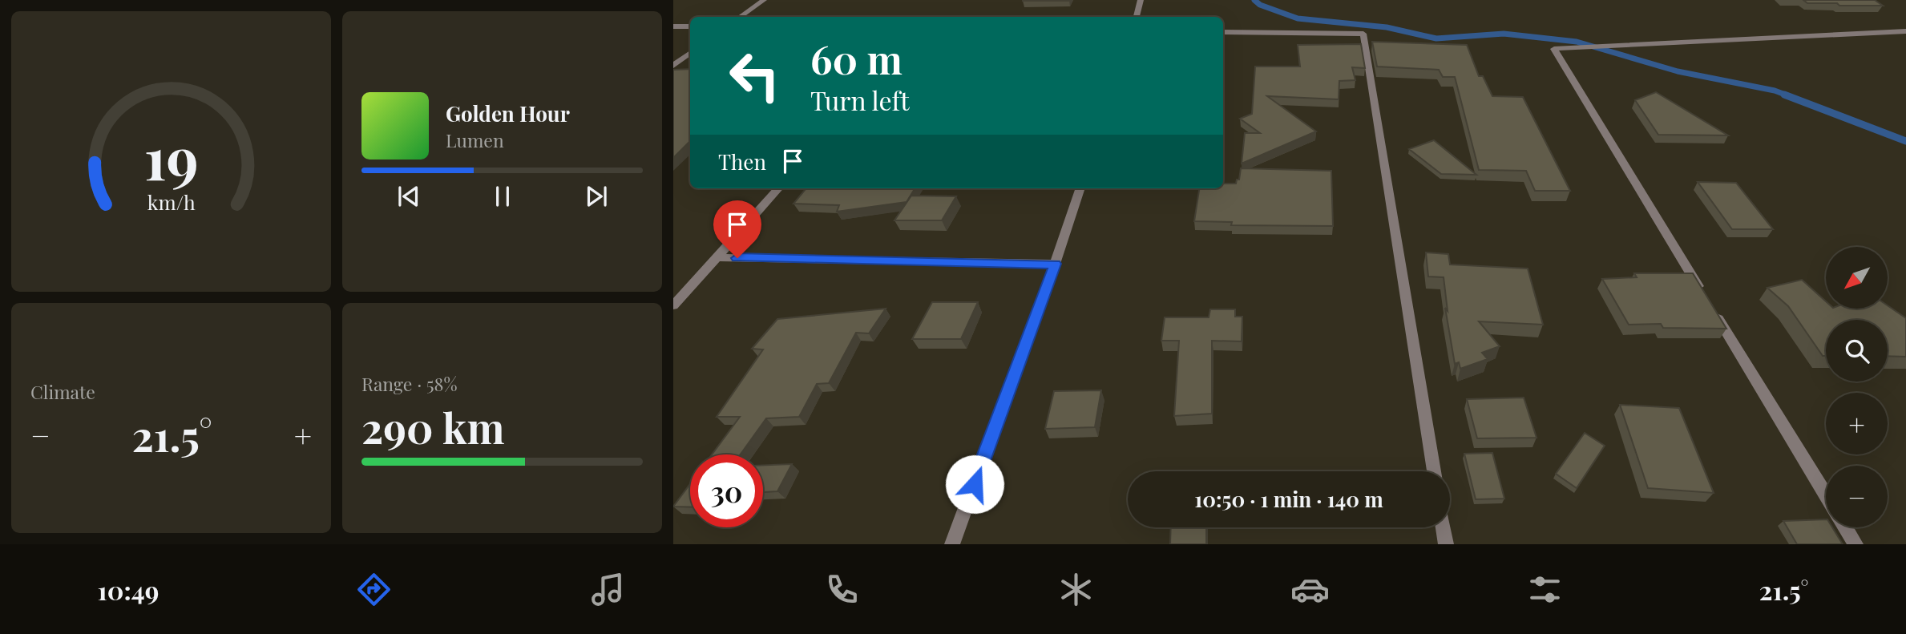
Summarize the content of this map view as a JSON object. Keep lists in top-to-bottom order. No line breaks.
{"north":"bottom left","page":{"turn":["60 m","Turn left"],"song":["Golden Hour","Lumen"],"then":"Then","map_buttons":["+","−"],"tile":["Climate",["Range · 58%","290 km"]],"heat":["−","21.5°","+"],"limit":"30","trip":"10:50 · 1 min · 140 m","tabs":["10:49","21.5°"],"gauge":["19","km/h"]}}
